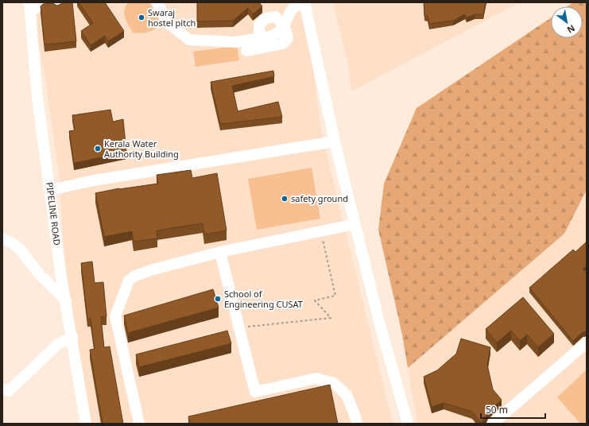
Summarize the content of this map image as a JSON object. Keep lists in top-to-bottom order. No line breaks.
{"streets":{"street":["PIPELINE ROAD"]},"places":["Swaraj hostel pitch","Kerala Water Authority Building","safety ground","School of Engineering CUSAT"],"scale_bar":"50 m","north":"bottom right"}
